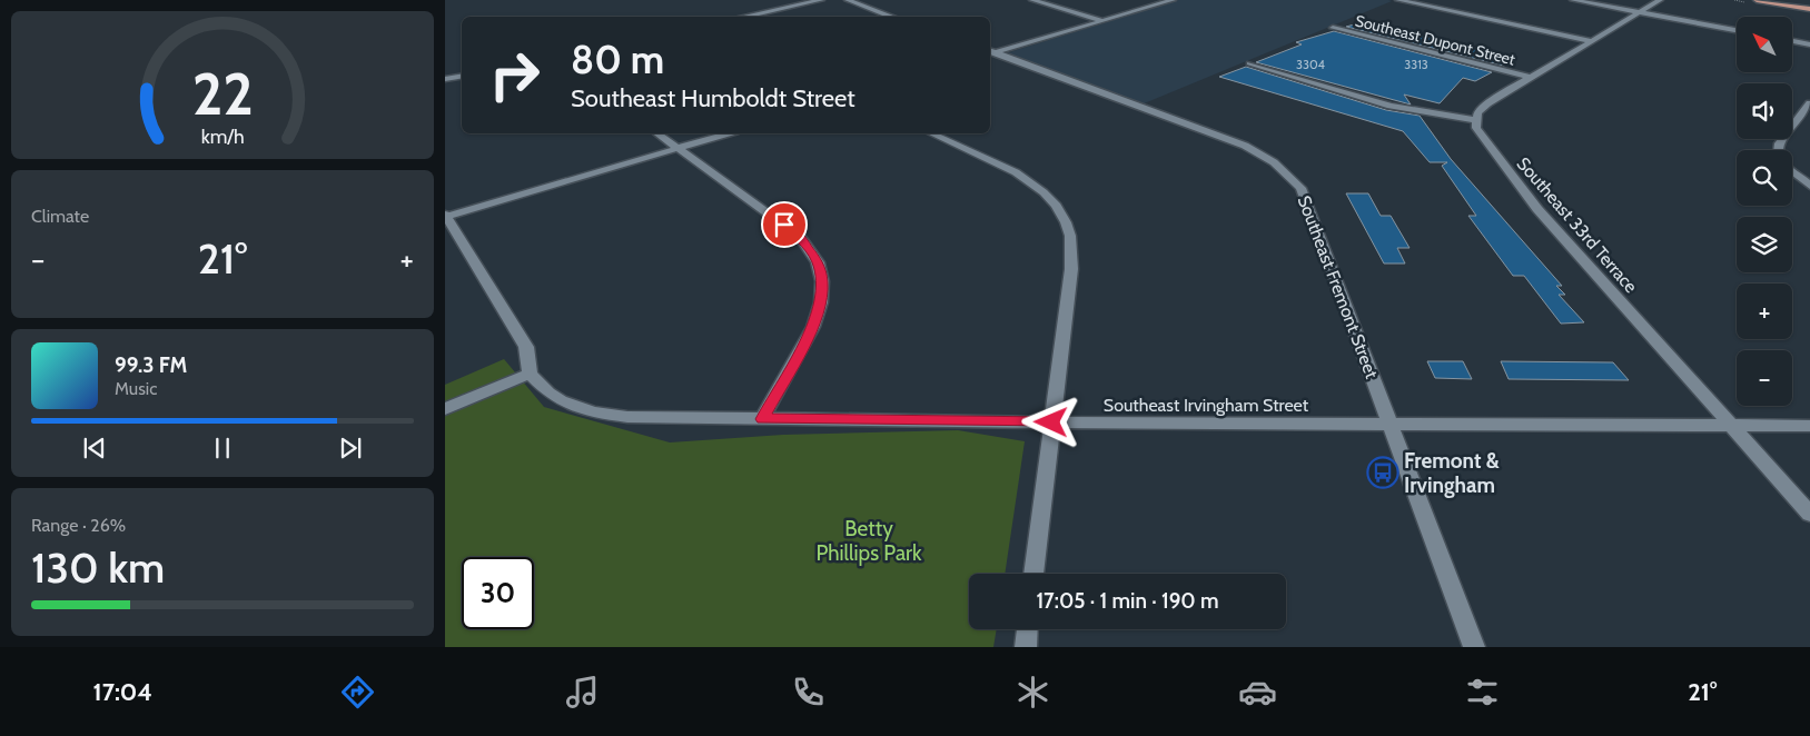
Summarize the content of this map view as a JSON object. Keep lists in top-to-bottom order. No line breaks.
{"streets":{"street":["Southeast Dupont Street","Southeast 33rd Terrace","Southeast Fremont Street","Southeast Irvingham Street"]},"crossings":[["Southeast 33rd Terrace","Southeast Irvingham Street"],["Southeast Fremont Street","Southeast Irvingham Street"]],"parks":["Betty Phillips Park"],"places":{"bus stop":["Fremont & Irvingham"]},"house_numbers":["3304","3313"],"north":"top left","page":{"map_buttons":["+","−"],"turn":["80 m","Southeast Humboldt Street"],"tile":["Climate",["Range · 26%","130 km"]],"heat":["−","21°","+"],"song":["99.3 FM","Music"],"limit":"30","trip":"17:05 · 1 min · 190 m","tabs":["17:04","21°"],"gauge":["22","km/h"]}}
